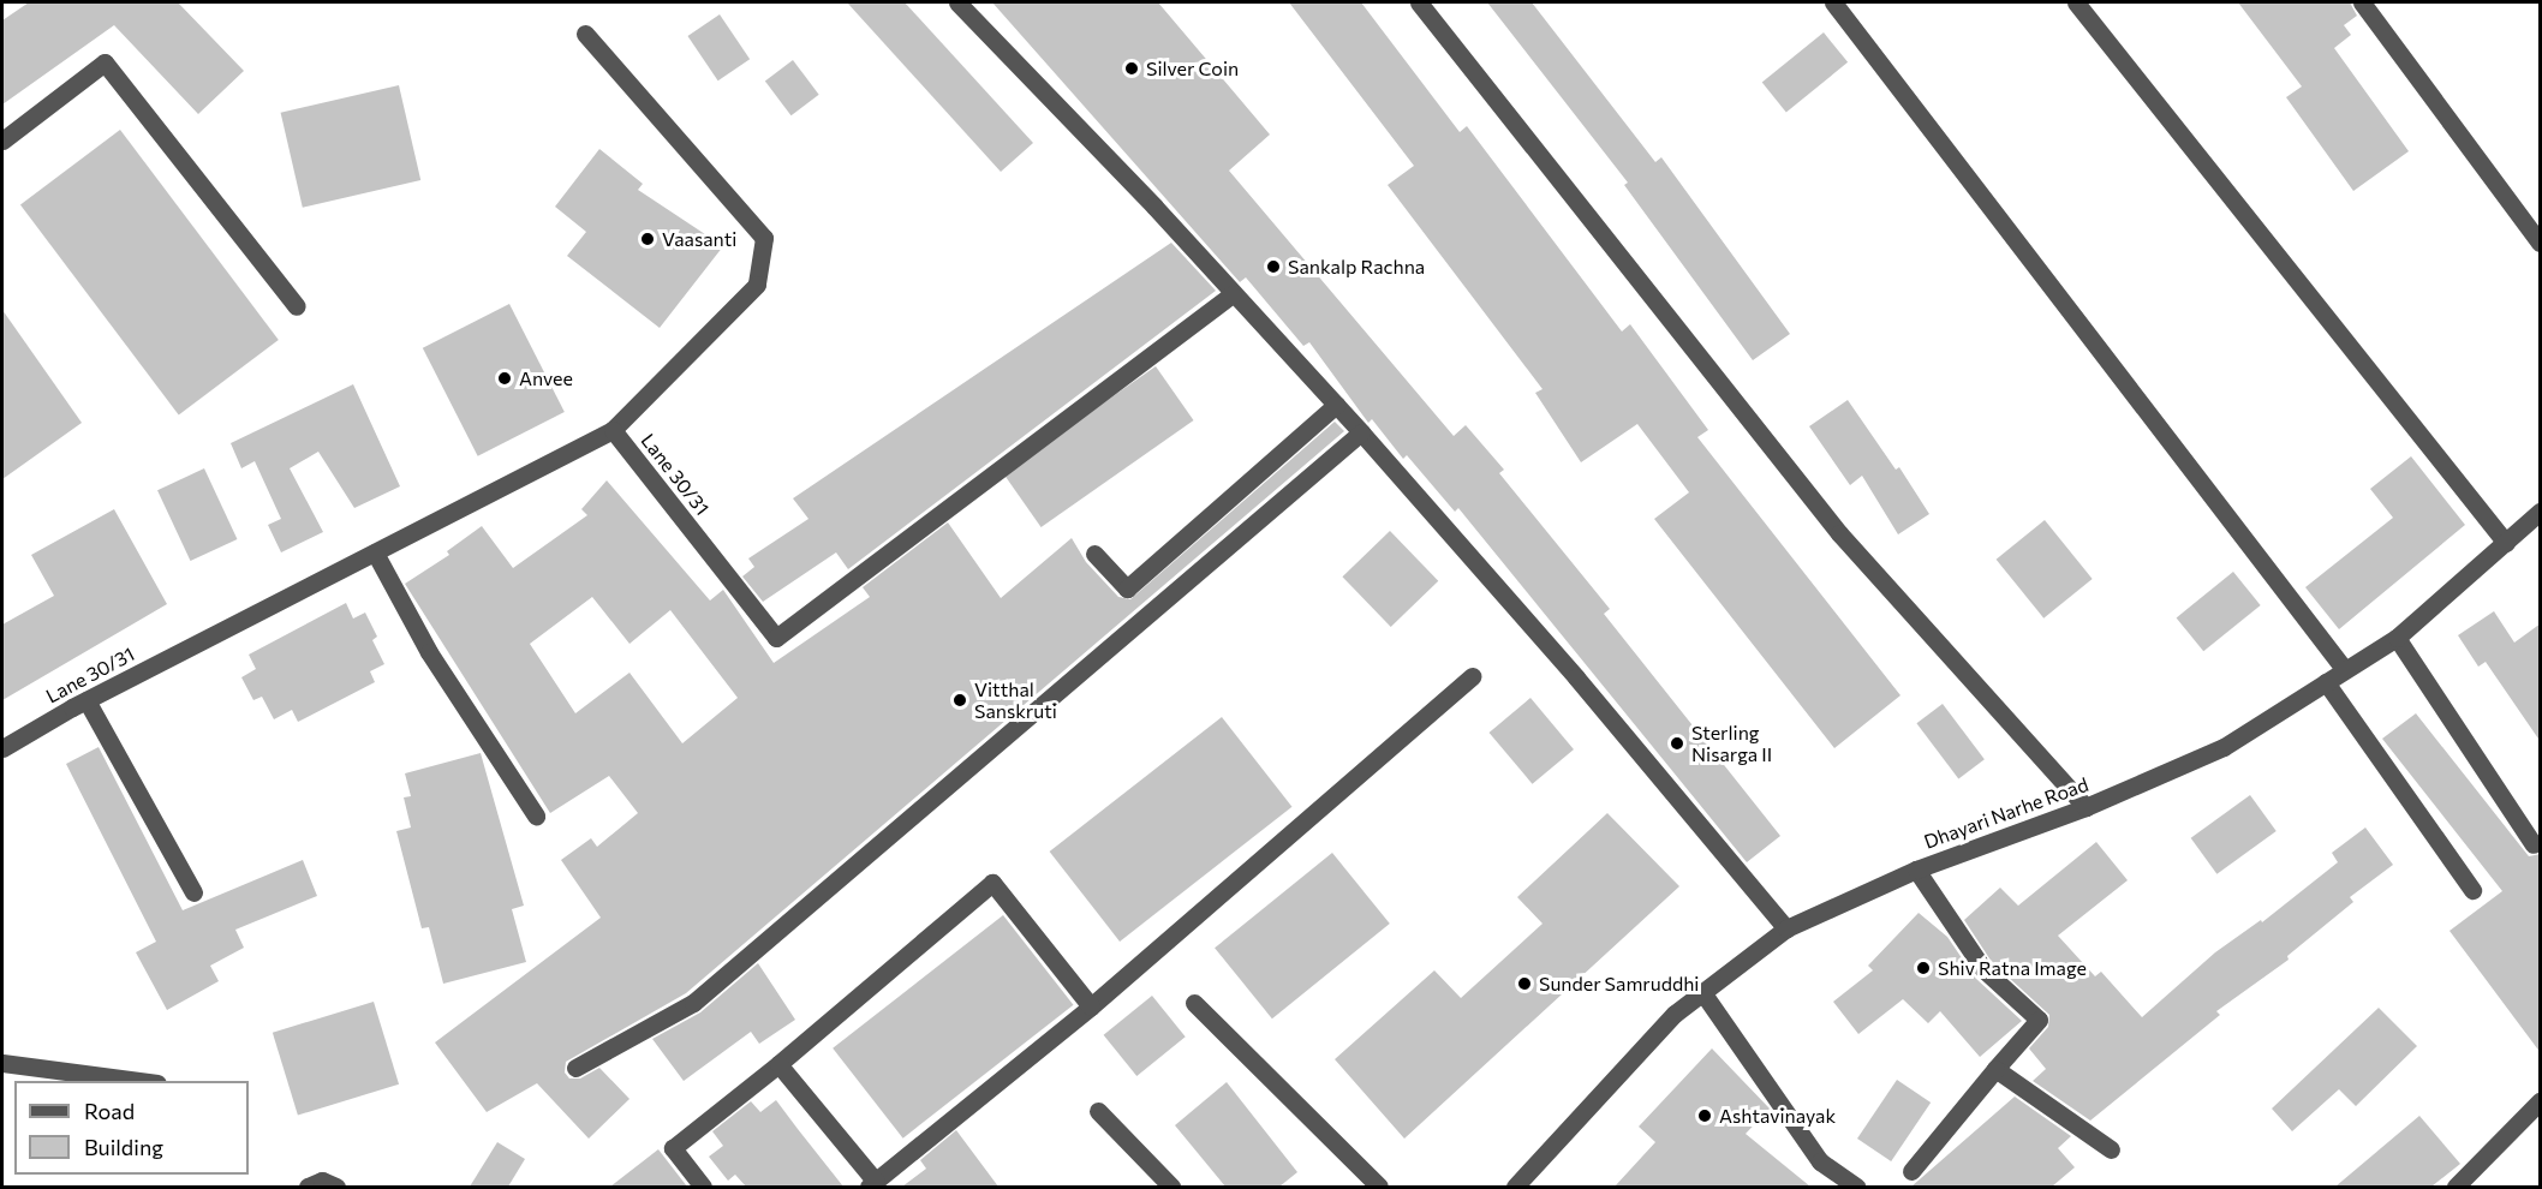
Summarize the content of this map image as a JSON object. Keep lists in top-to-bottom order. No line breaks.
{"streets":{"street":["Lane 30/31","Dhayari Narhe Road"]},"places":["Silver Coin","Vaasanti","Sankalp Rachna","Anvee","Vitthal Sanskruti","Sterling Nisarga II","Shiv Ratna Image","Sunder Samruddhi","Ashtavinayak"],"legend":["Road","Building"]}
